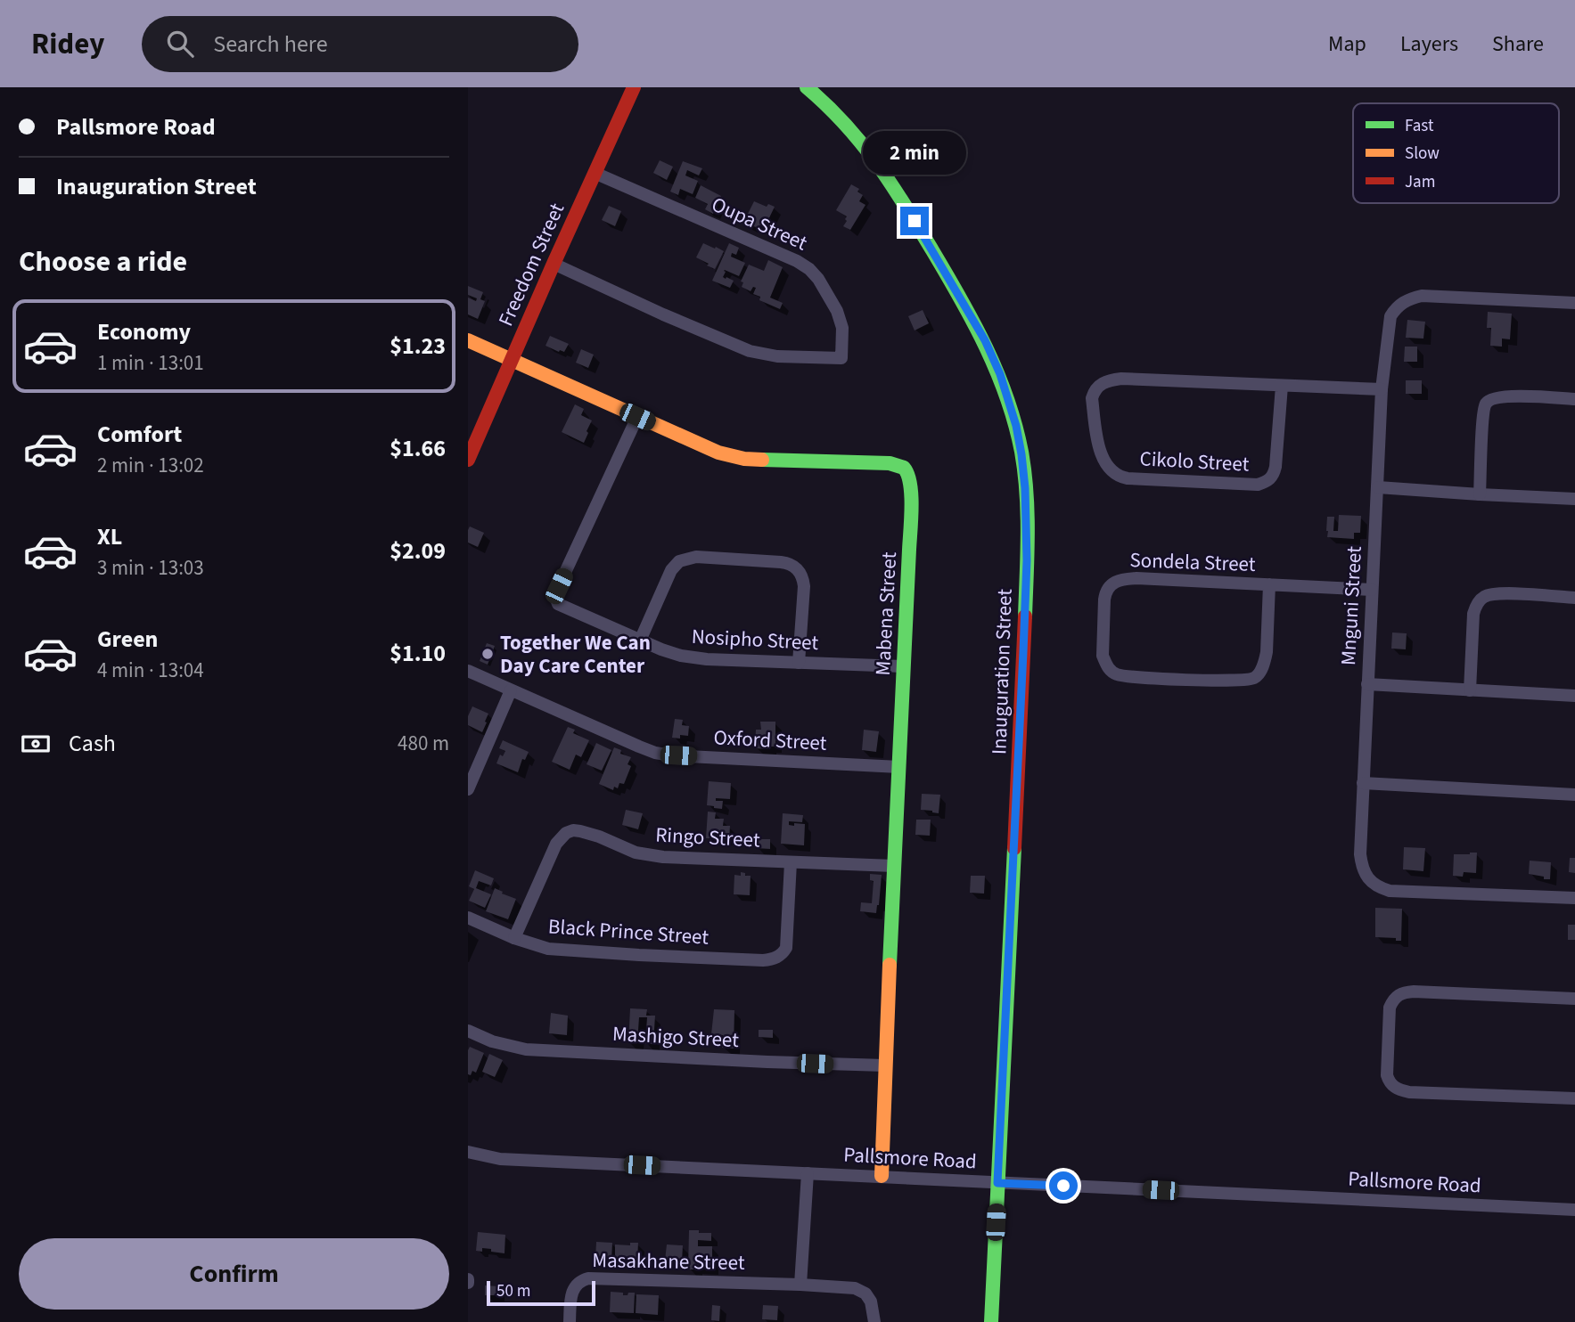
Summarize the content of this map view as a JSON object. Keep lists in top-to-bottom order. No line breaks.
{"streets":{"street":["Oupa Street","Freedom Street","Cikolo Street","Sondela Street","Mnguni Street","Mabena Street","Nosipho Street","Inauguration Street","Oxford Street","Ringo Street","Black Prince Street","Mashigo Street","Pallsmore Road","Masakhane Street"]},"crossings":[["Oupa Street","Freedom Street"],["Freedom Street","Mabena Street"],["Cikolo Street","Mnguni Street"],["Sondela Street","Mnguni Street"],["Mabena Street","Nosipho Street"],["Mabena Street","Oxford Street"],["Mabena Street","Ringo Street"],["Mabena Street","Mashigo Street"],["Mabena Street","Pallsmore Road"],["Inauguration Street","Pallsmore Road"],["Ringo Street","Black Prince Street"]],"places":["Together We Can Day Care Center"],"legend":["Fast","Slow","Jam"],"scale_bar":"50 m","page":{"header":"Ridey","search":"Search here","nav":["Map","Layers","Share"],"banner":["Pallsmore Road","Inauguration Street"],"bubble":"2 min","heading":"Choose a ride","list":[{"name":"Economy","note":"1 min · 13:01","value":"$1.23"},{"name":"Comfort","note":"2 min · 13:02","value":"$1.66"},{"name":"XL","note":"3 min · 13:03","value":"$2.09"},{"name":"Green","note":"4 min · 13:04","value":"$1.10"}],"pay":["Cash","480 m"],"buttons":"Confirm","scale":"50 m"}}
